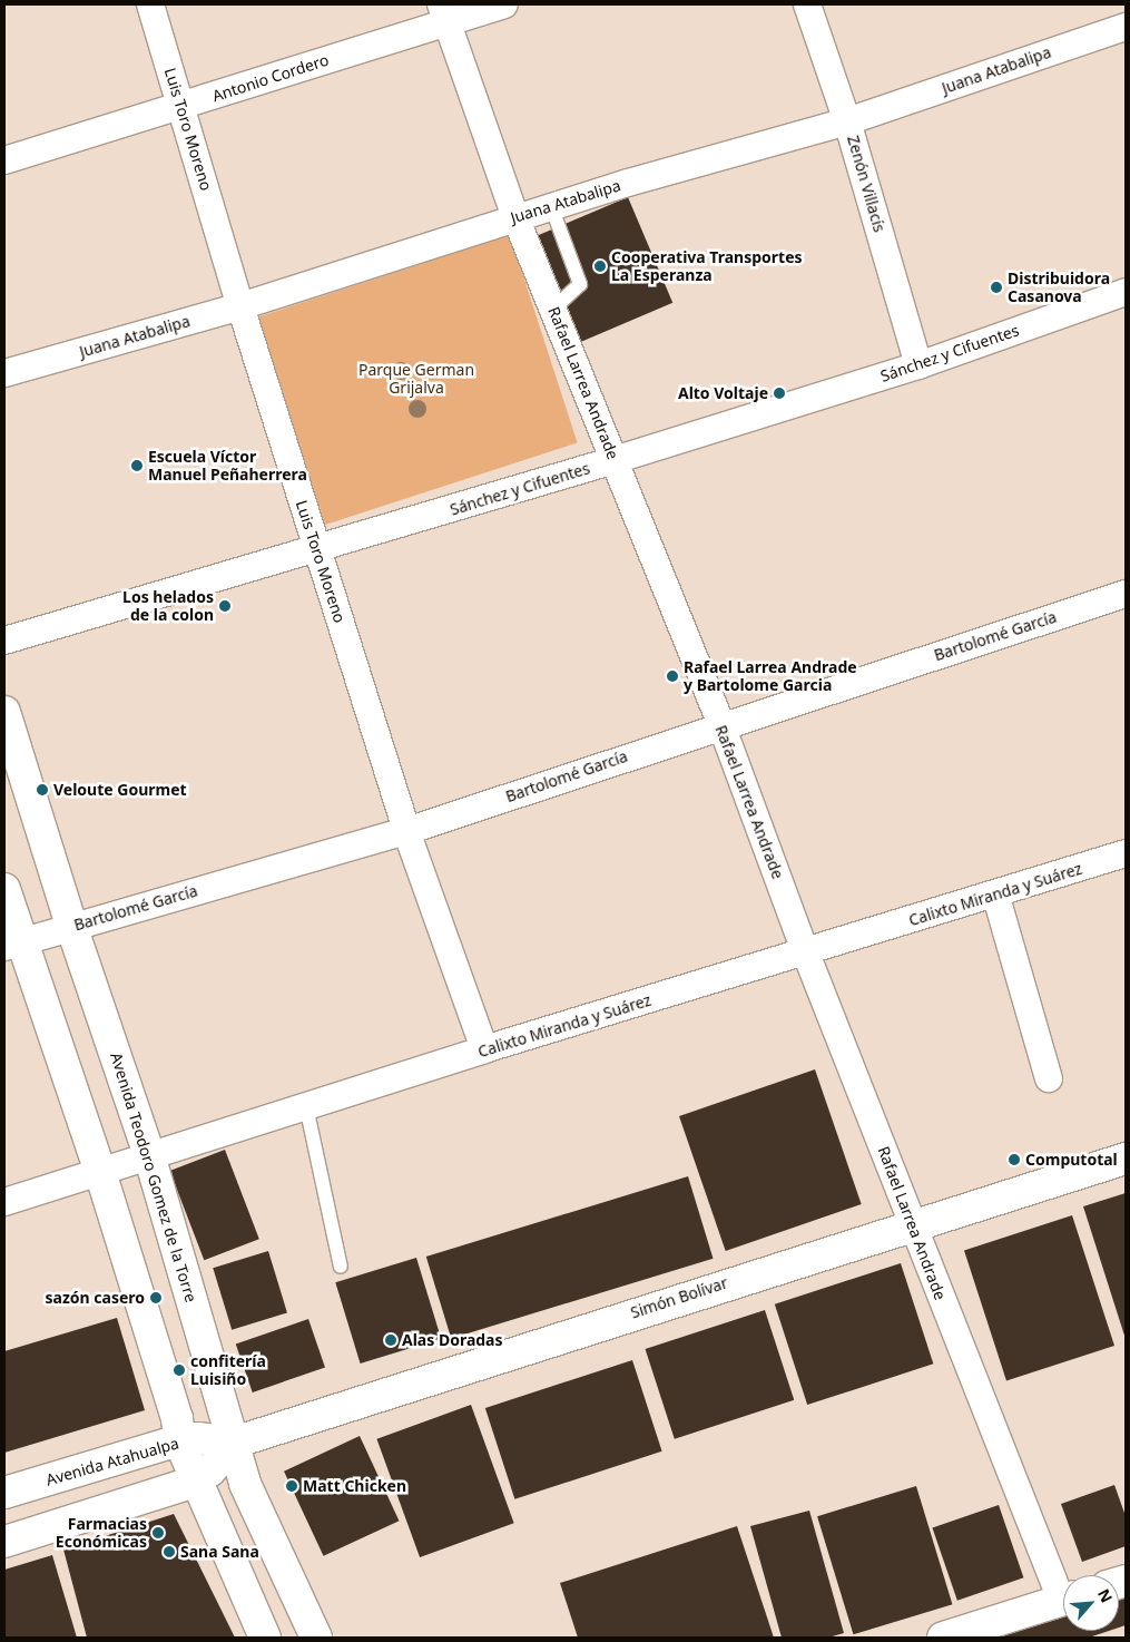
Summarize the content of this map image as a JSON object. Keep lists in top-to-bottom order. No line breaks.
{"streets":{"main road":["Avenida Teodoro Gomez de la Torre","Simón Bolívar","Avenida Atahualpa"],"street":["Juana Atabalipa","Antonio Cordero","Luis Toro Moreno","Zenón Villacís","Sánchez y Cifuentes","Rafael Larrea Andrade","Bartolomé García","Calixto Miranda y Suárez"]},"crossings":[["Juana Atabalipa","Luis Toro Moreno"],["Juana Atabalipa","Zenón Villacís"],["Juana Atabalipa","Rafael Larrea Andrade"],["Antonio Cordero","Luis Toro Moreno"],["Antonio Cordero","Rafael Larrea Andrade"],["Luis Toro Moreno","Sánchez y Cifuentes"],["Luis Toro Moreno","Bartolomé García"],["Luis Toro Moreno","Calixto Miranda y Suárez"],["Zenón Villacís","Sánchez y Cifuentes"],["Sánchez y Cifuentes","Rafael Larrea Andrade"],["Rafael Larrea Andrade","Bartolomé García"],["Rafael Larrea Andrade","Calixto Miranda y Suárez"],["Rafael Larrea Andrade","Simón Bolívar"],["Bartolomé García","Avenida Teodoro Gomez de la Torre"],["Calixto Miranda y Suárez","Avenida Teodoro Gomez de la Torre"],["Avenida Teodoro Gomez de la Torre","Simón Bolívar"],["Avenida Teodoro Gomez de la Torre","Avenida Atahualpa"],["Simón Bolívar","Avenida Atahualpa"]],"parks":["Parque German Grijalva"],"places":["Cooperativa Transportes La Esperanza","Distribuidora Casanova","Alto Voltaje","Escuela Víctor Manuel Peñaherrera","Los helados de la colon","Rafael Larrea Andrade y Bartolome Garcia","Veloute Gourmet","Computotal","sazón casero","Alas Doradas","confitería Luisiño","Matt Chicken","Farmacias Económicas","Sana Sana"],"north":"top right"}
